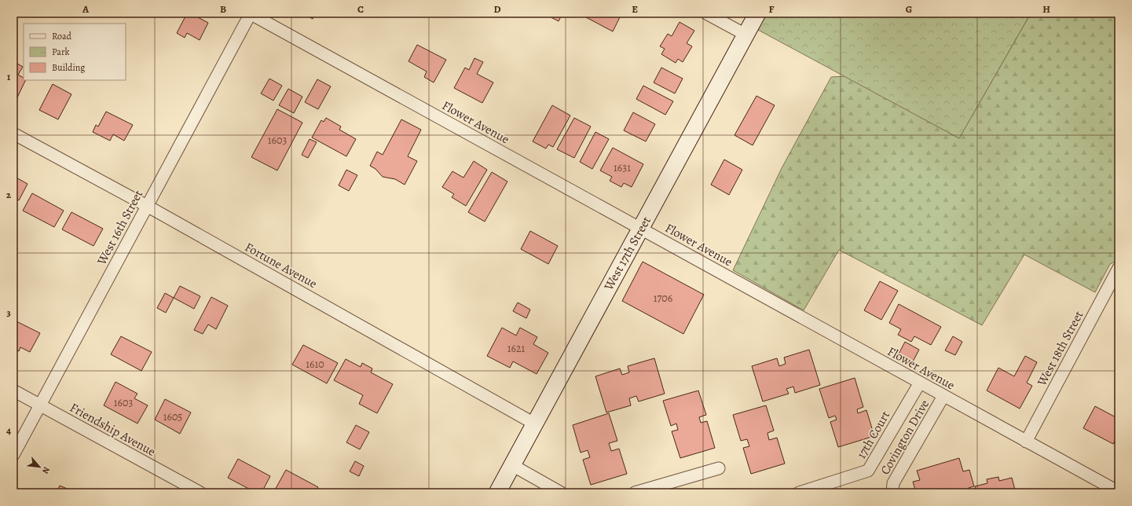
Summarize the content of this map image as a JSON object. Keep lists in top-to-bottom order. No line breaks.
{"streets":{"main road":["West 17th Street"],"street":["Flower Avenue","West 16th Street","Fortune Avenue","West 18th Street","Friendship Avenue","17th Court","Covington Drive"]},"crossings":[["Flower Avenue","West 16th Street"],["Flower Avenue","West 17th Street"],["Flower Avenue","West 18th Street"],["Flower Avenue","17th Court"],["Flower Avenue","Covington Drive"],["West 16th Street","Fortune Avenue"],["West 16th Street","Friendship Avenue"],["West 17th Street","Fortune Avenue"]],"house_numbers":["1603","1631","1706","1621","1610","1603","1605"],"legend":["Road","Park","Building"],"north":"bottom right","grid":{"columns":["A","B","C","D","E","F","G","H"],"rows":["1","2","3","4"]}}
